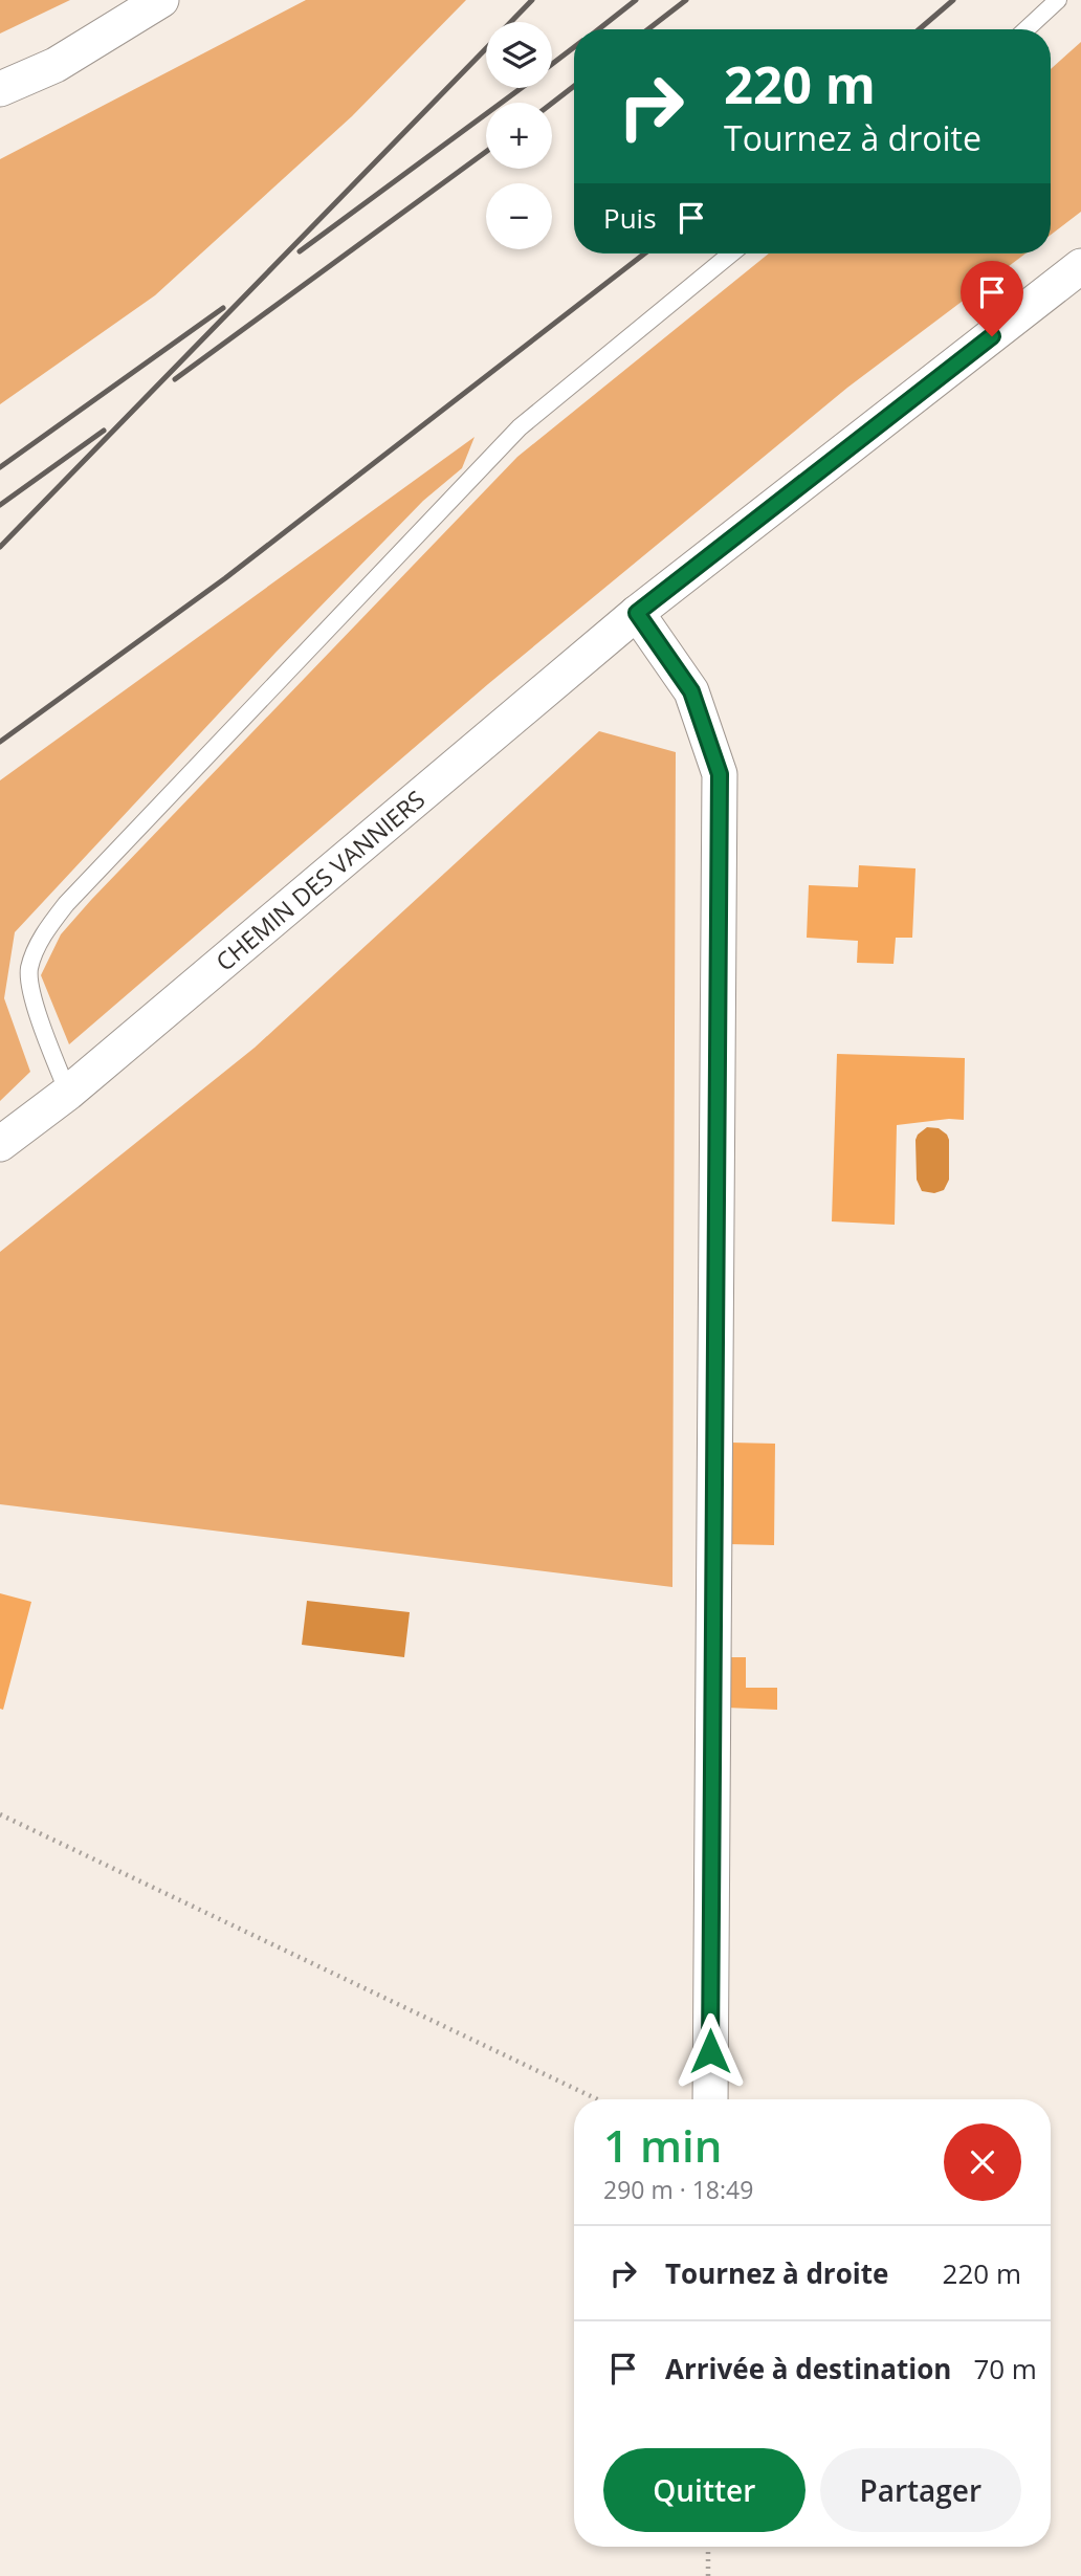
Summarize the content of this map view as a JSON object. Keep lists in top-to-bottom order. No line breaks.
{"streets":{"street":["CHEMIN DES VANNIERS"]},"page":{"map_buttons":["+","−"],"turn":["220 m","Tournez à droite"],"then":"Puis","heading":["1 min","290 m · 18:49"],"list":[{"name":"Tournez à droite","value":"220 m"},{"name":"Arrivée à destination","value":"70 m"}],"buttons":["Quitter","Partager"]}}
